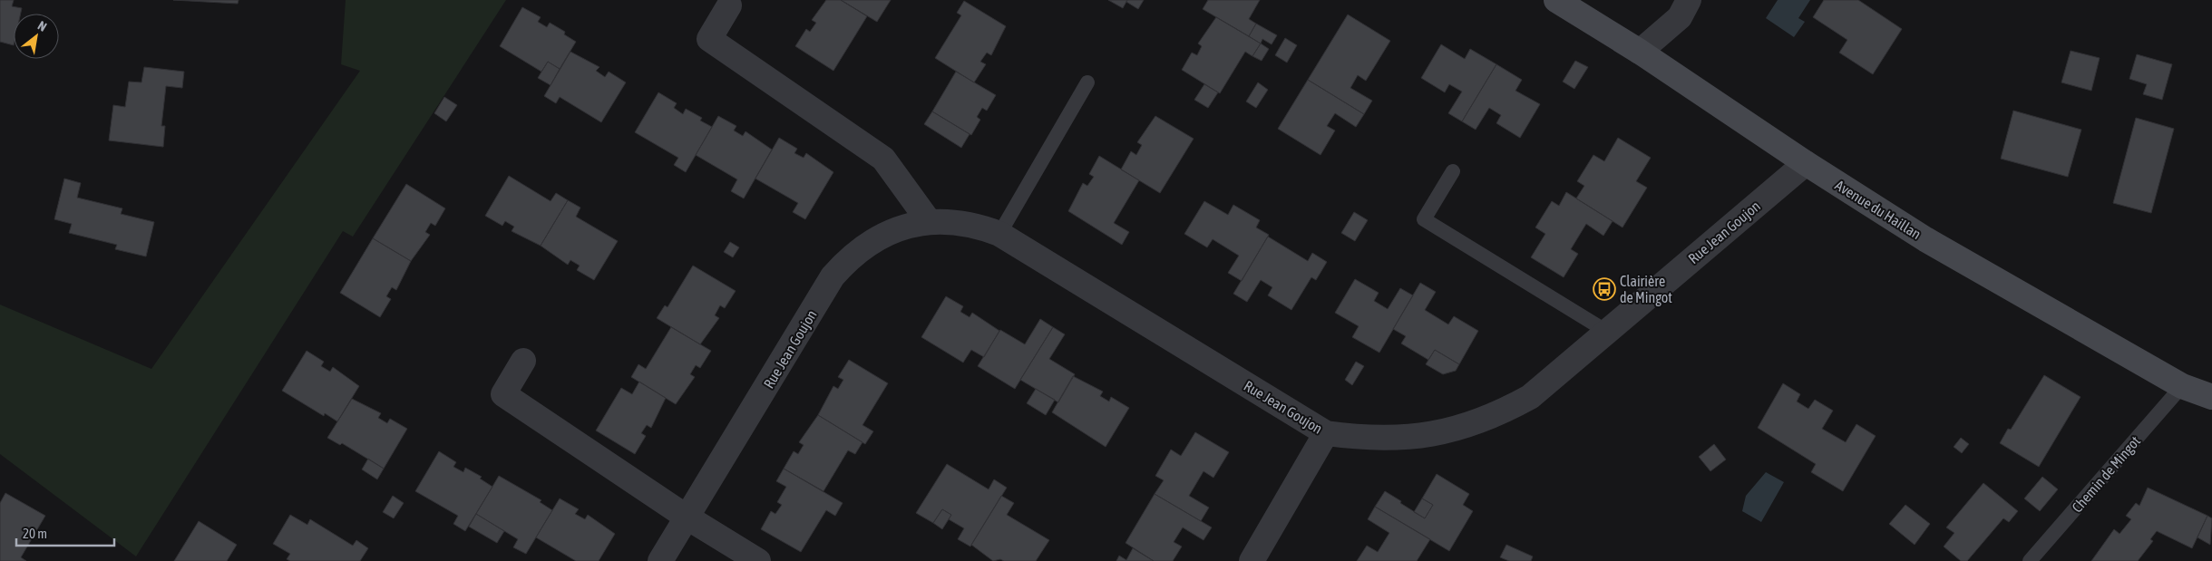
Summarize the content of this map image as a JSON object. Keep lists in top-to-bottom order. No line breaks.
{"streets":{"street":["Avenue du Haillan","Rue Jean Goujon"],"lane":["Chemin de Mingot"]},"crossings":[["Avenue du Haillan","Rue Jean Goujon"],["Avenue du Haillan","Chemin de Mingot"]],"places":{"bus stop":["Clairière de Mingot"]},"scale_bar":"20 m","north":"top right"}
